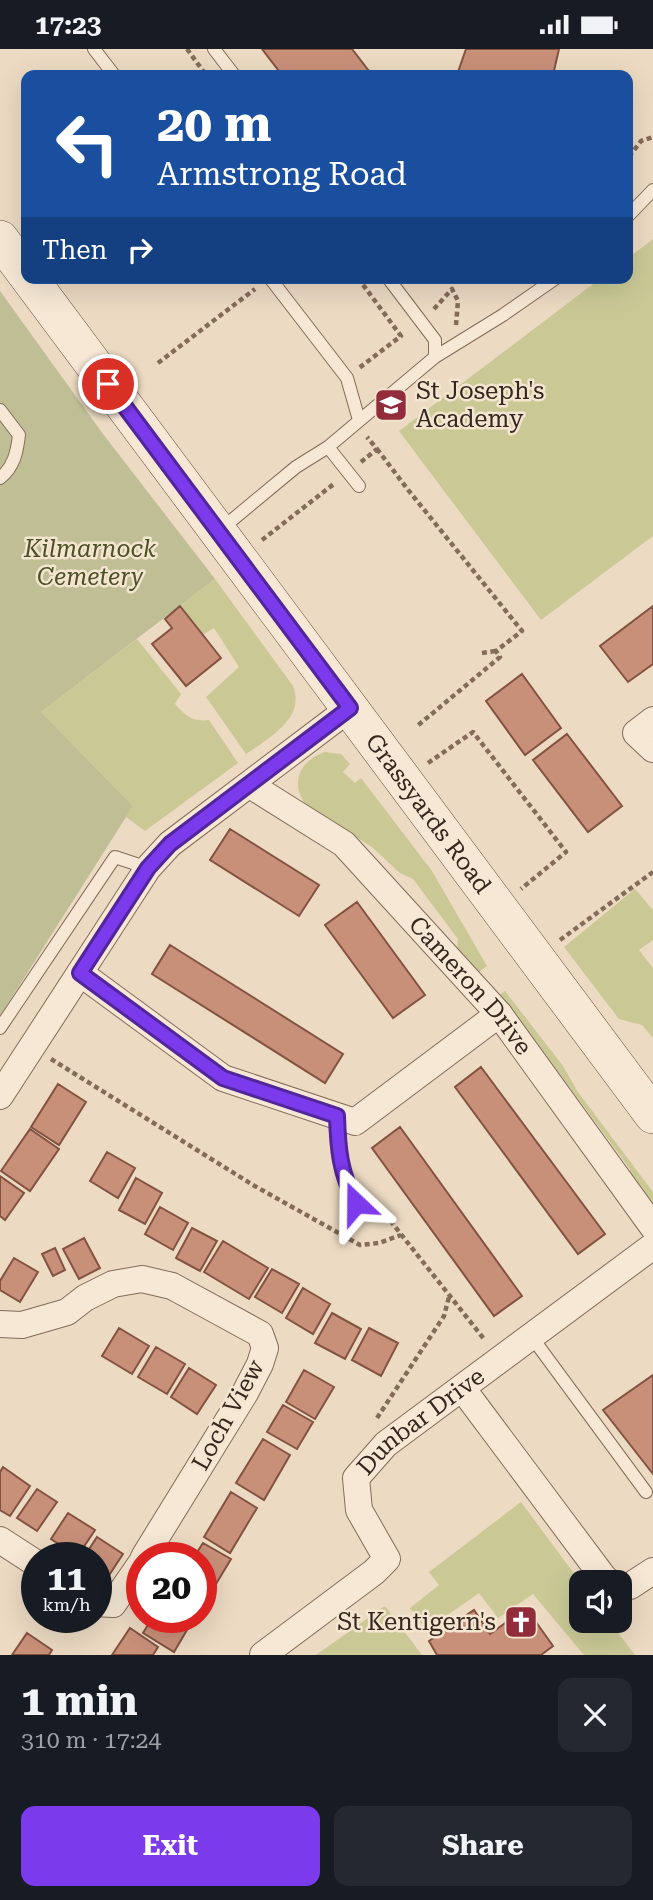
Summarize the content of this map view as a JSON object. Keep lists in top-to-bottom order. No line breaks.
{"streets":{"main road":["Grassyards Road"],"street":["Cameron Drive","Loch View","Dunbar Drive"]},"parks":["Kilmarnock Cemetery"],"places":{"school or university":["St Joseph's Academy"],"church":["St Kentigern's"]},"page":{"status":"17:23","turn":["20 m","Armstrong Road"],"then":"Then","speed":"11 km/h","limit":"20","heading":["1 min","310 m · 17:24"],"buttons":["Exit","Share"]}}
